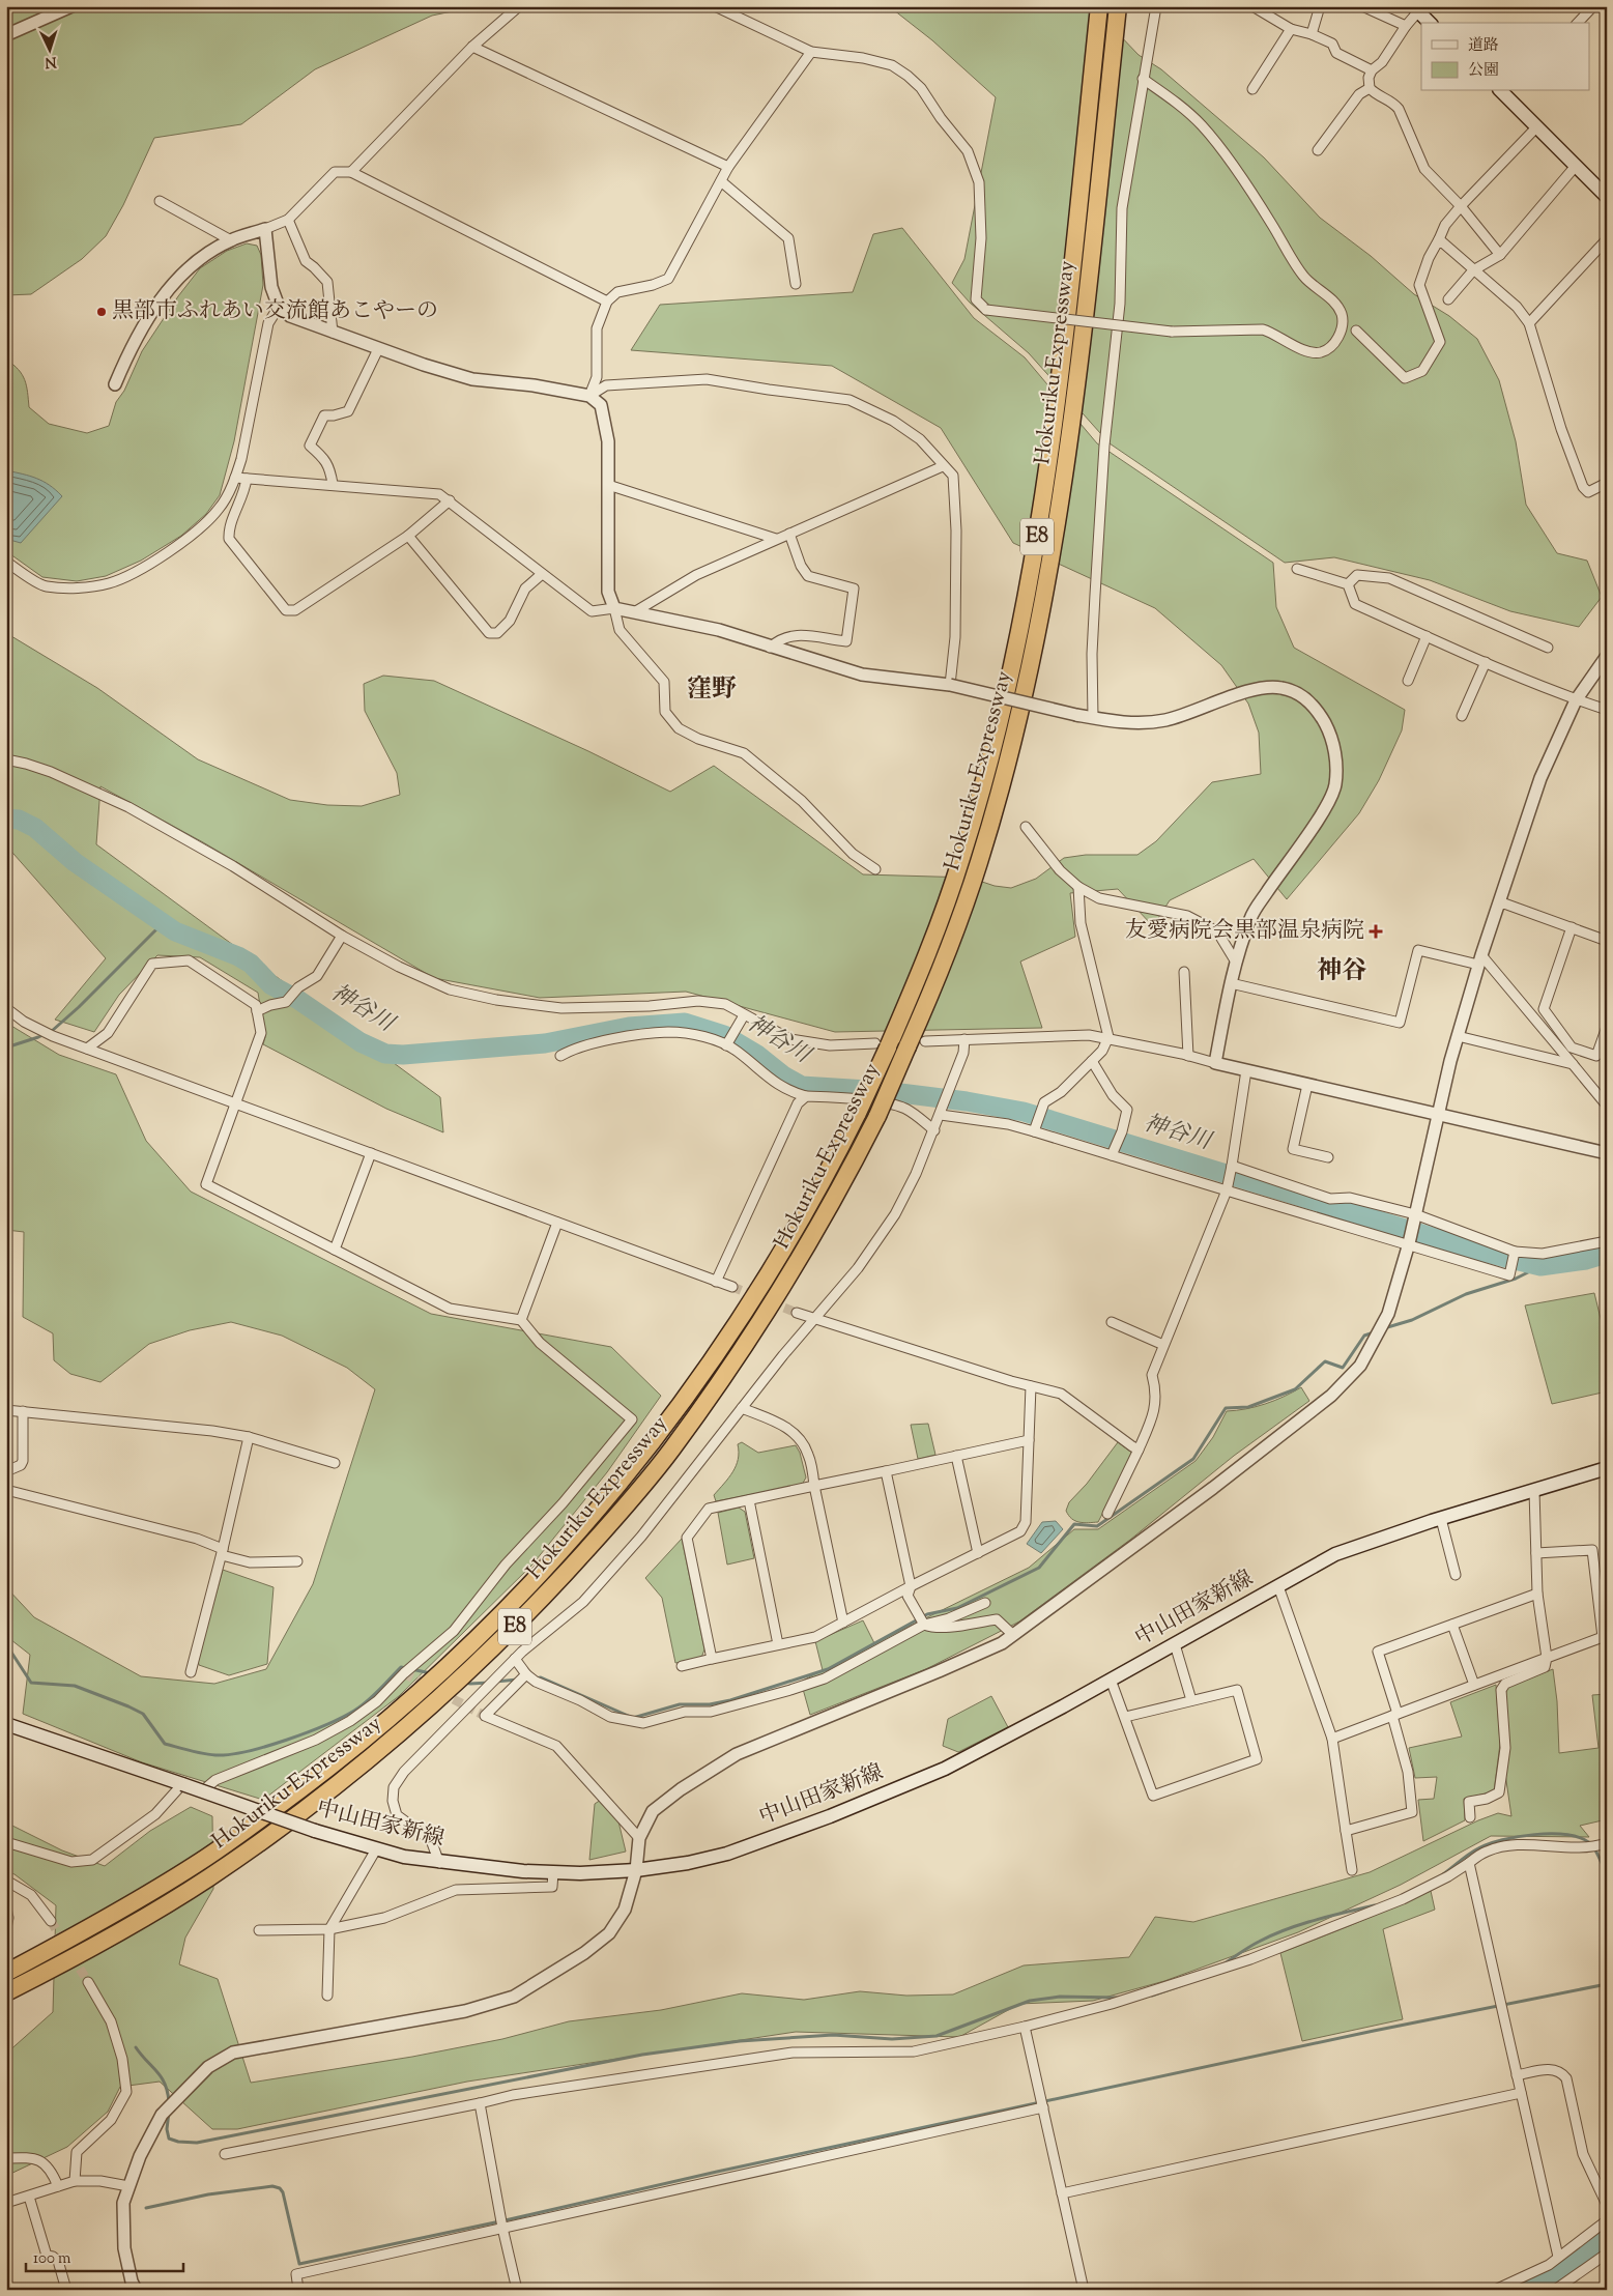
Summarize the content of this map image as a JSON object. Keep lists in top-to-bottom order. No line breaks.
{"streets":{"highway":["Hokuriku Expressway","E8"],"main road":["中山田家新線"]},"districts":["窪野","神谷"],"water":["神谷川"],"places":{"other":["黒部市ふれあい交流館あこやーの"],"health":["友愛病院会黒部温泉病院"]},"legend":["道路","公園"],"scale_bar":"100 m","north":"bottom"}
